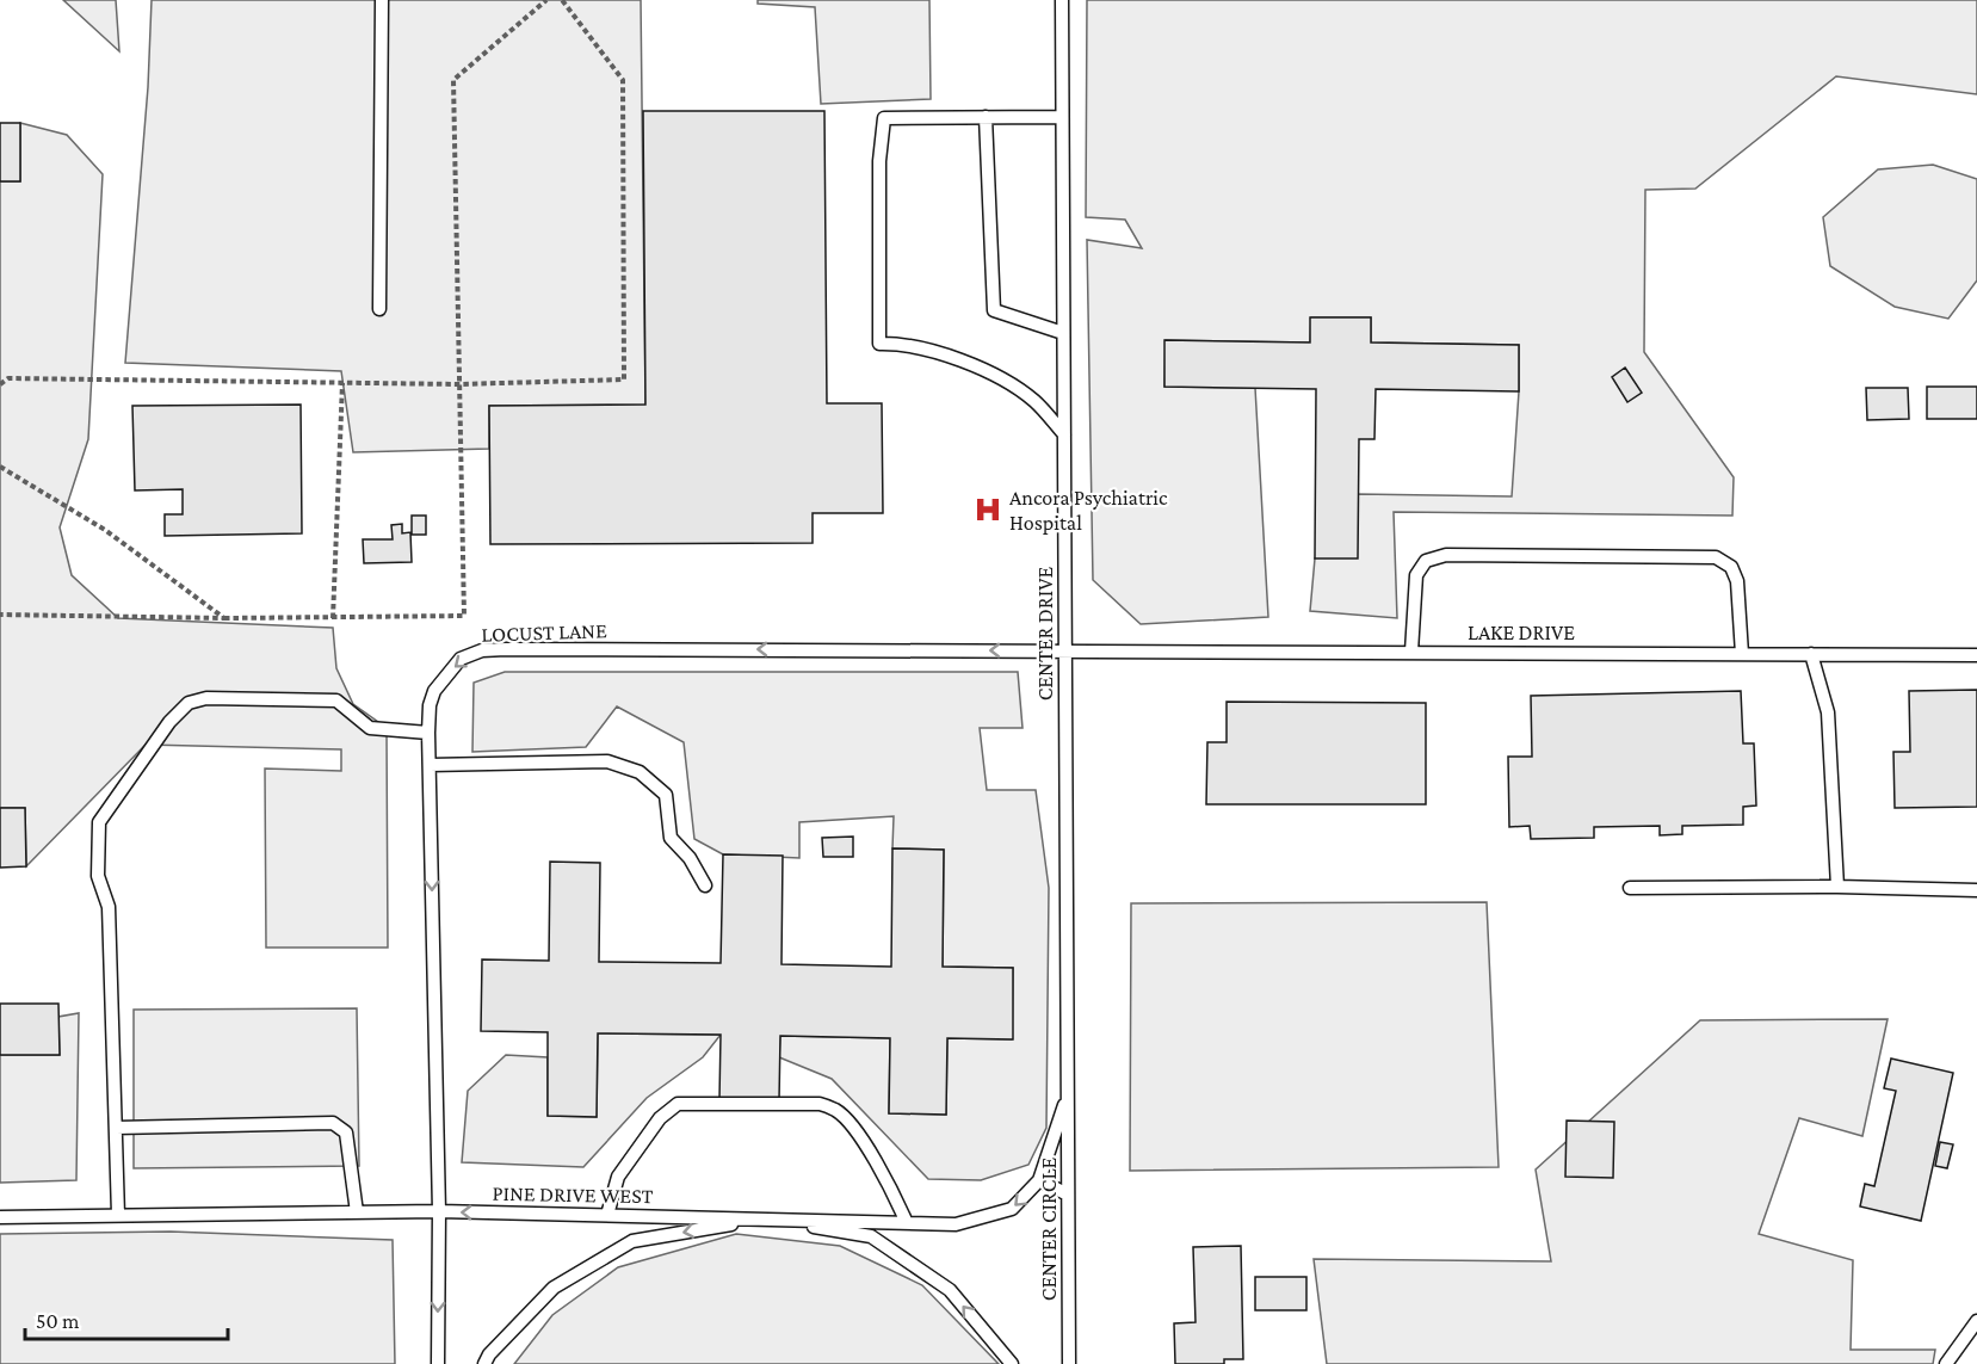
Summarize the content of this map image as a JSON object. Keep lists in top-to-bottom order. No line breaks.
{"streets":{"lane":["LOCUST LANE","LAKE DRIVE","CENTER DRIVE","PINE DRIVE WEST","CENTER CIRCLE"]},"crossings":[["LOCUST LANE","LAKE DRIVE"],["LOCUST LANE","CENTER DRIVE"],["LOCUST LANE","PINE DRIVE WEST"],["LAKE DRIVE","CENTER DRIVE"],["CENTER DRIVE","PINE DRIVE WEST"],["CENTER DRIVE","CENTER CIRCLE"],["PINE DRIVE WEST","CENTER CIRCLE"]],"places":{"hospital":["Ancora Psychiatric Hospital"]},"scale_bar":"50 m"}
